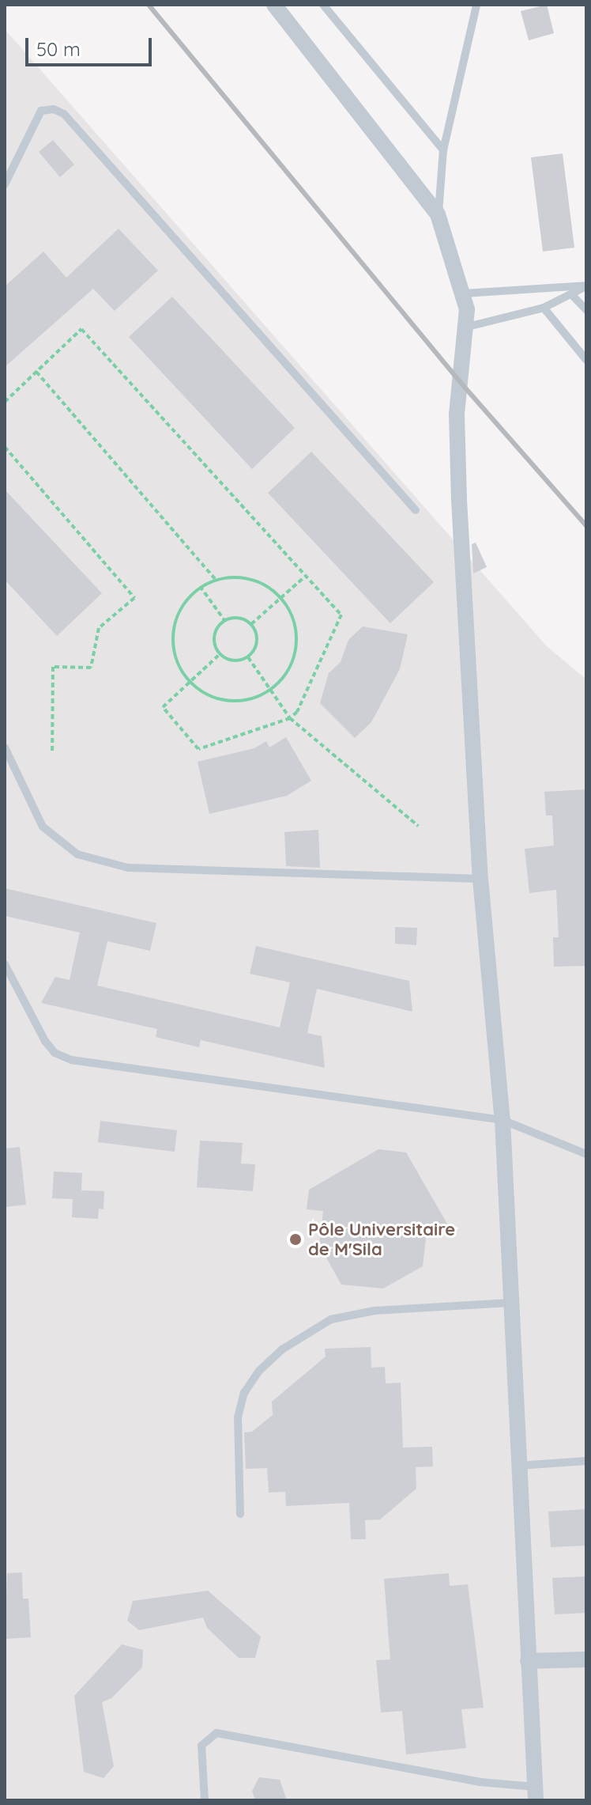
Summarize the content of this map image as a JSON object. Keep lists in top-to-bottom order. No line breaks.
{"places":["Pôle Universitaire de M'Sila"],"scale_bar":"50 m"}
